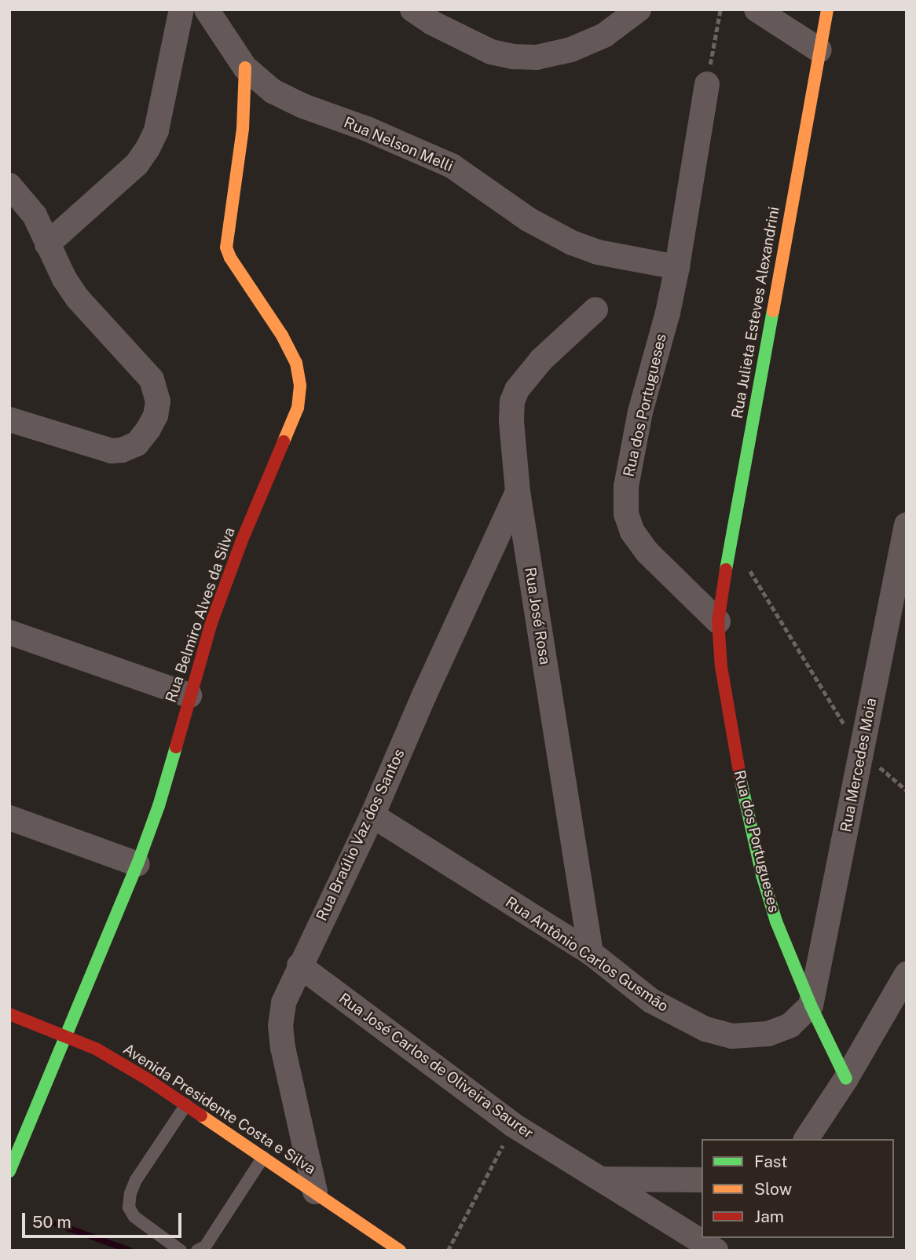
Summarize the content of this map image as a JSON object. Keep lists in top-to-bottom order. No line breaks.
{"streets":{"street":["Rua Nelson Melli","Rua Julieta Esteves Alexandrini","Rua dos Portugueses","Rua Belmiro Alves da Silva","Rua José Rosa","Rua Mercedes Moia","Rua Braúlio Vaz dos Santos","Rua Antônio Carlos Gusmão","Rua José Carlos de Oliveira Saurer","Avenida Presidente Costa e Silva"]},"crossings":[["Rua Nelson Melli","Rua dos Portugueses"],["Rua Nelson Melli","Rua Belmiro Alves da Silva"],["Rua Julieta Esteves Alexandrini","Rua dos Portugueses"],["Rua dos Portugueses","Rua Mercedes Moia"],["Rua dos Portugueses","Rua Antônio Carlos Gusmão"],["Rua Belmiro Alves da Silva","Avenida Presidente Costa e Silva"],["Rua José Rosa","Rua Braúlio Vaz dos Santos"],["Rua José Rosa","Rua Antônio Carlos Gusmão"],["Rua Mercedes Moia","Rua Antônio Carlos Gusmão"],["Rua Braúlio Vaz dos Santos","Rua Antônio Carlos Gusmão"],["Rua Braúlio Vaz dos Santos","Rua José Carlos de Oliveira Saurer"],["Rua Braúlio Vaz dos Santos","Avenida Presidente Costa e Silva"]],"legend":["Fast","Slow","Jam"],"scale_bar":"50 m"}
